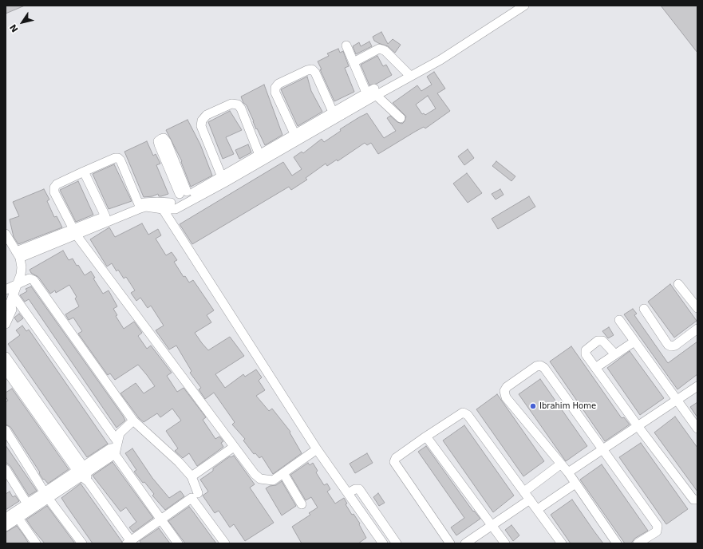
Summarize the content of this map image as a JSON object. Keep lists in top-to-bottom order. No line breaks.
{"places":["Ibrahim Home"],"north":"bottom left"}
